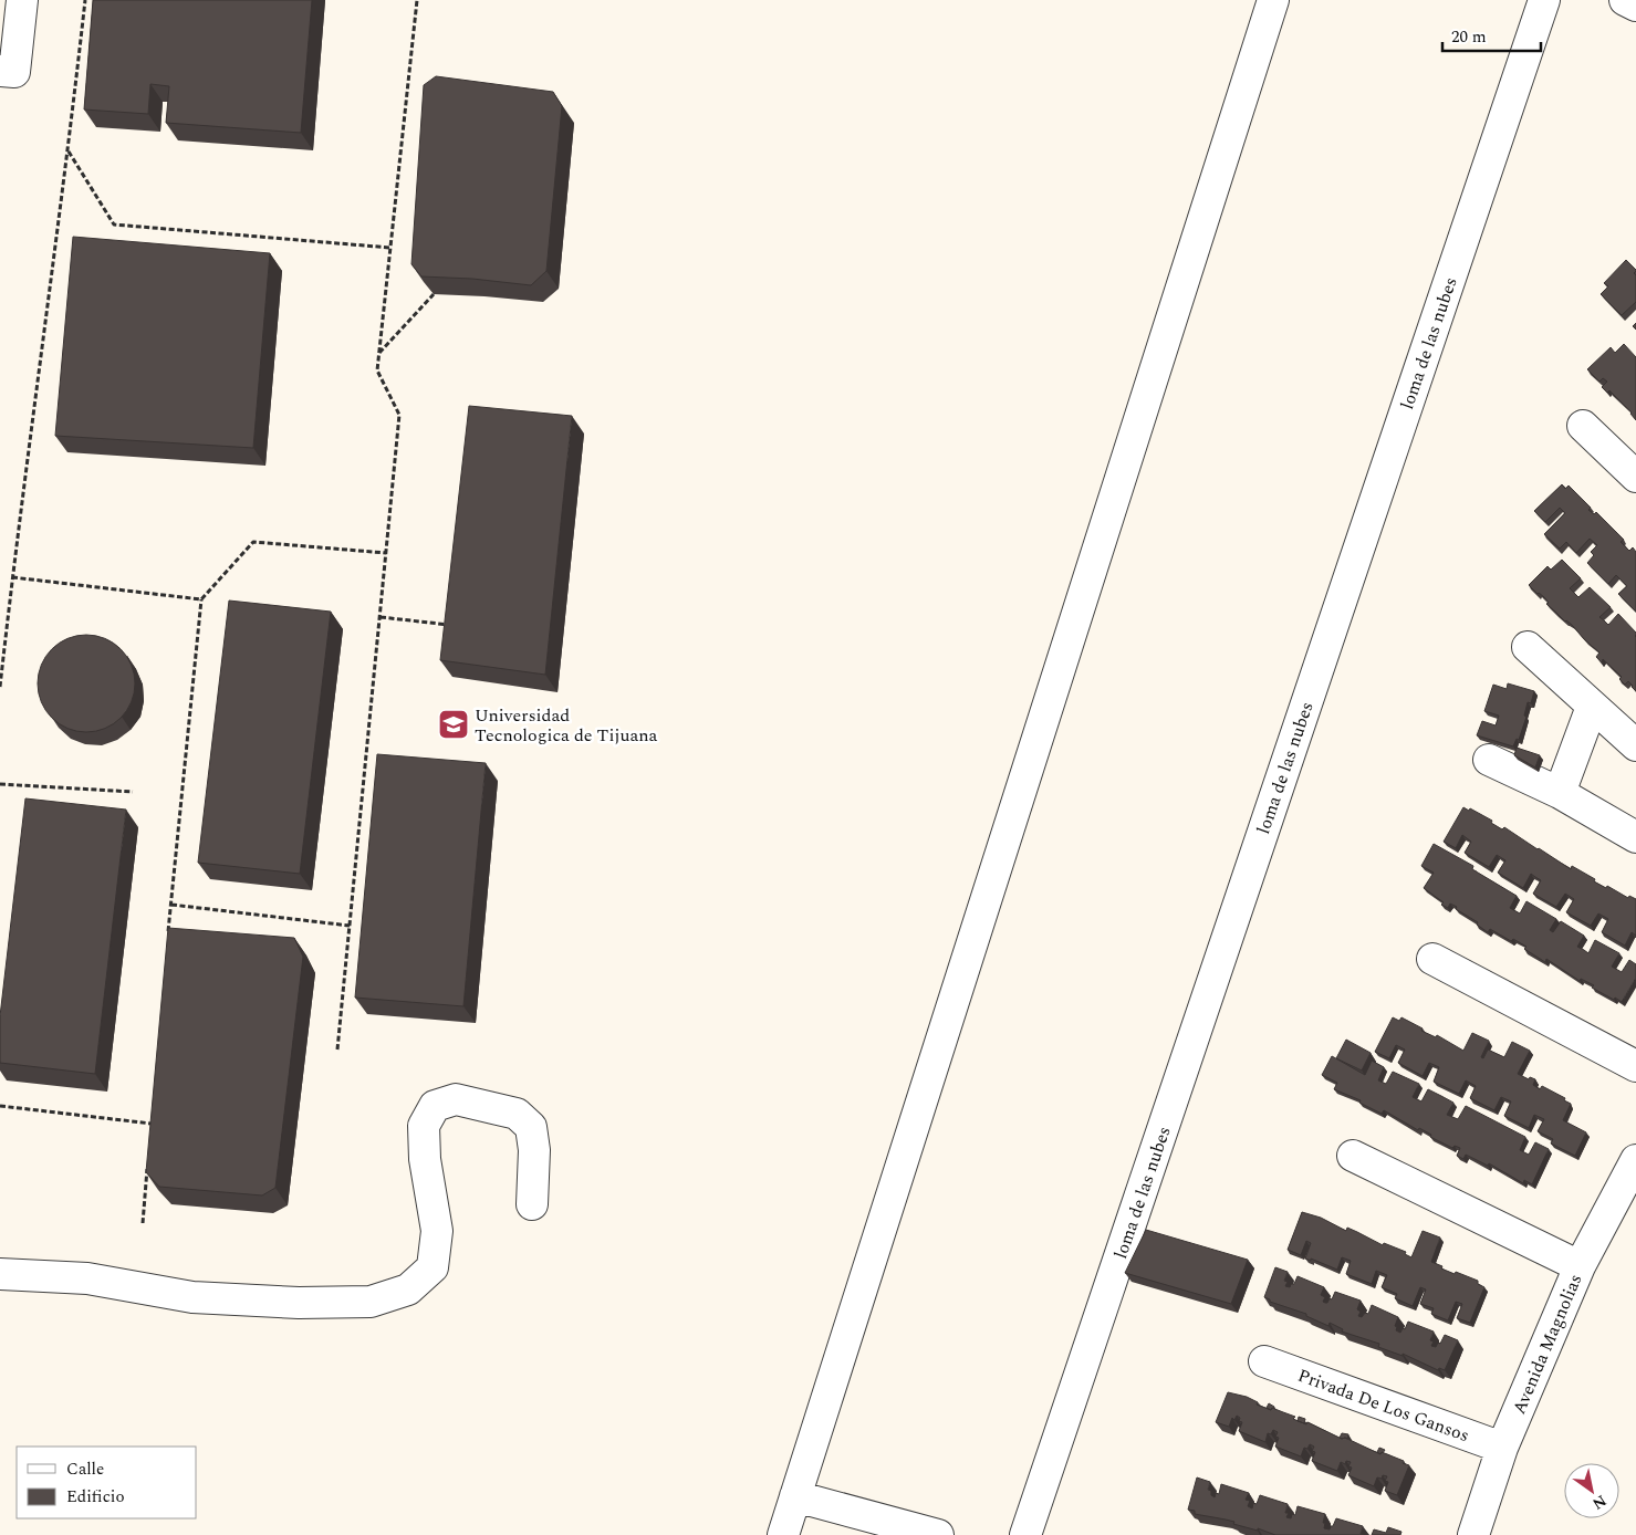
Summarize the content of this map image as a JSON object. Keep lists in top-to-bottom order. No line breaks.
{"streets":{"street":["loma de las nubes","Avenida Magnolias","Privada De Los Gansos"]},"crossings":[["Avenida Magnolias","Privada De Los Gansos"]],"places":{"school or university":["Universidad Tecnologica de Tijuana"]},"legend":["Calle","Edificio"],"scale_bar":"20 m","north":"bottom right"}
